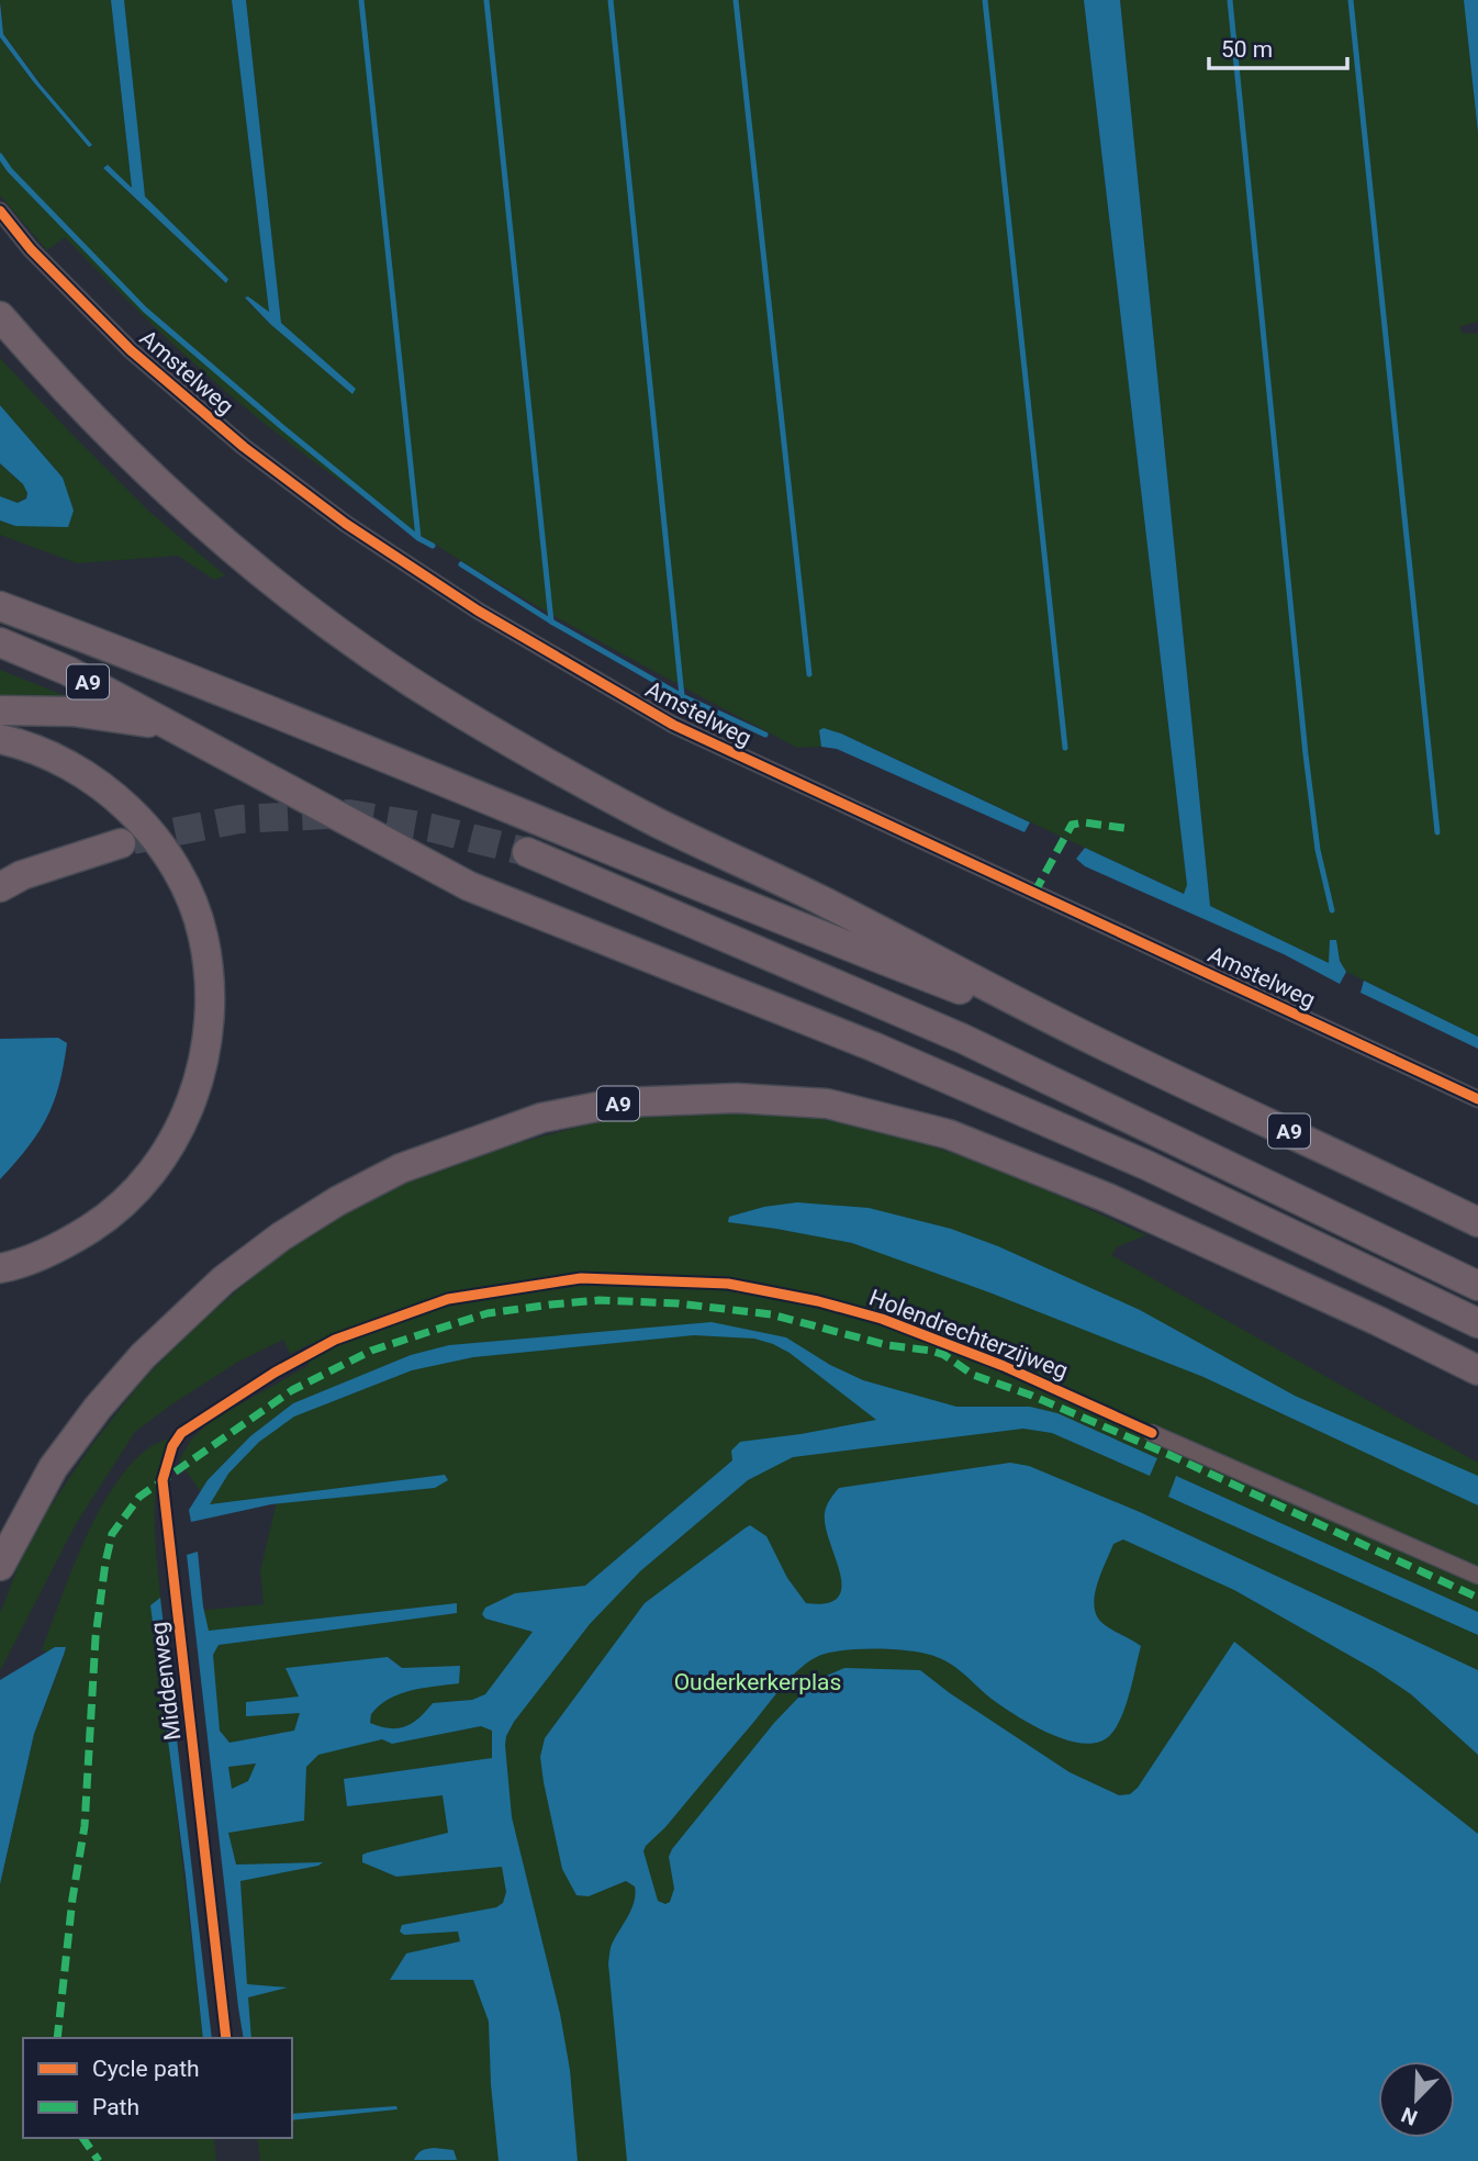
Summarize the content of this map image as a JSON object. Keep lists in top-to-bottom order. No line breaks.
{"streets":{"highway":["A9"],"street":["Amstelweg"],"cycle path":["Holendrechterzijweg"]},"parks":["Ouderkerkerplas"],"legend":["Cycle path","Path"],"scale_bar":"50 m","north":"bottom left"}
